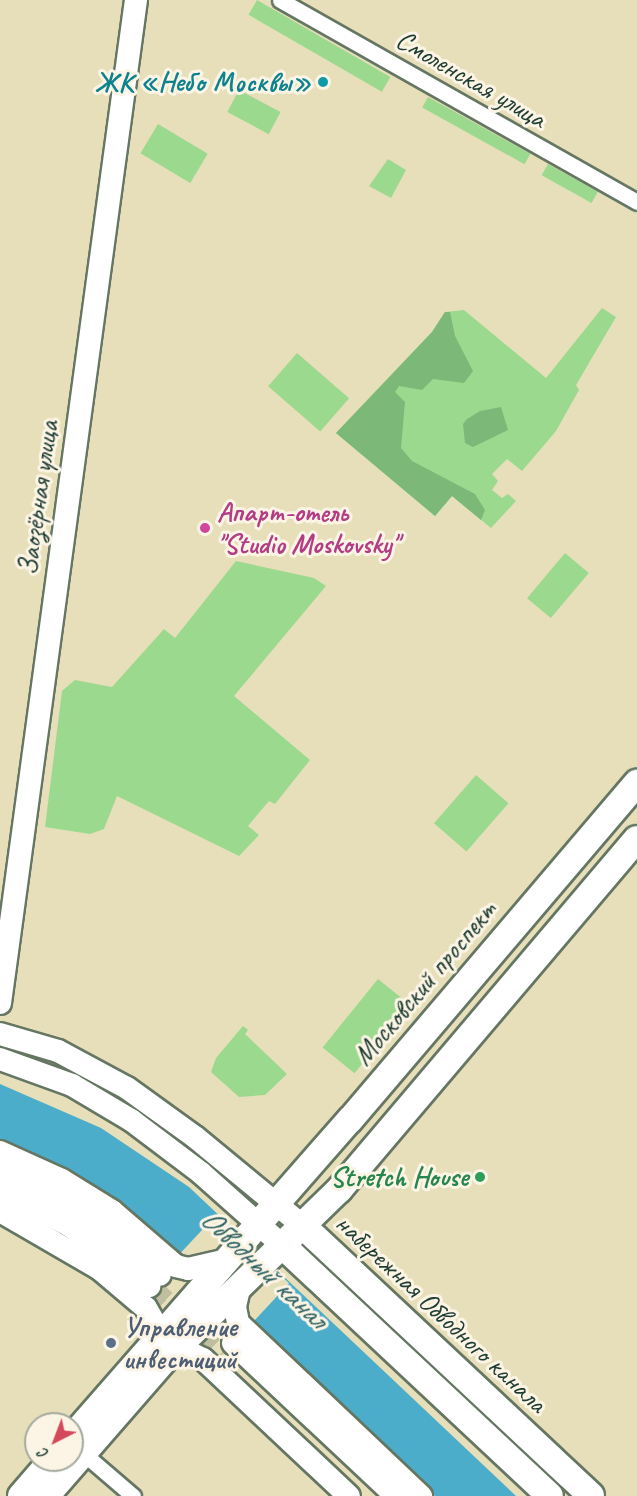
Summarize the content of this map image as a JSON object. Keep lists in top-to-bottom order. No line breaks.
{"streets":{"main road":["Заозёрная улица","Московский проспект","набережная Обводного канала"],"street":["Смоленская улица"]},"crossings":[["Московский проспект","набережная Обводного канала"]],"water":["Обводный канал"],"places":["ЖК «Небо Москвы»","Апарт-отель \"Studio Moskovsky\"","Stretch House","Управление инвестиций"],"north":"bottom left"}
